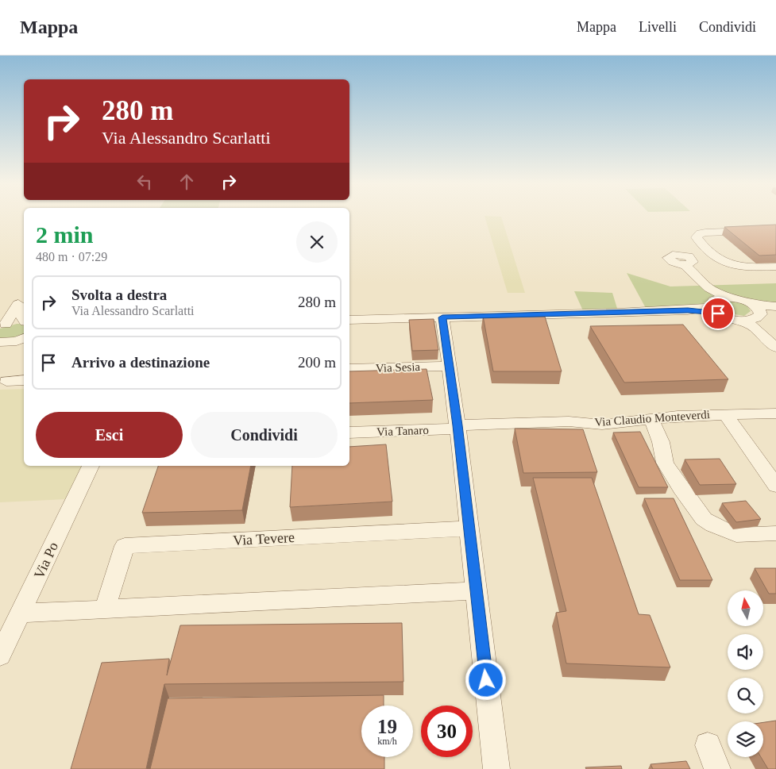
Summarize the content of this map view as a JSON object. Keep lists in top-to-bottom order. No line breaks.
{"streets":{"street":["Via Sesia","Via Claudio Monteverdi","Via Tanaro","Via Tevere","Via Po"]},"crossings":[["Via Claudio Monteverdi","Via Tanaro"]],"north":"top","page":{"header":"Mappa","nav":["Mappa","Livelli","Condividi"],"turn":["280 m","Via Alessandro Scarlatti"],"heading":["2 min","480 m · 07:29"],"list":[{"name":"Svolta a destra","note":"Via Alessandro Scarlatti","value":"280 m"},{"name":"Arrivo a destinazione","value":"200 m"}],"buttons":["Esci","Condividi"],"speed":"19 km/h","limit":"30"}}
